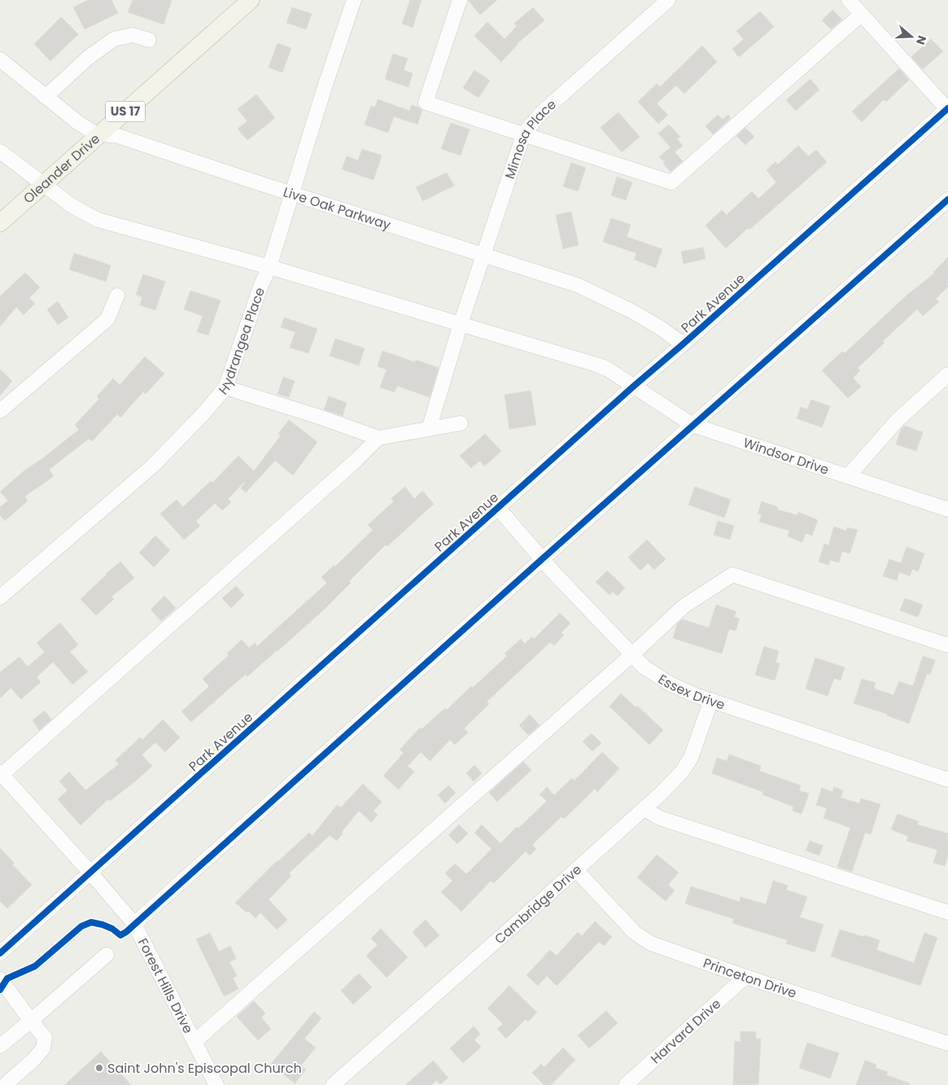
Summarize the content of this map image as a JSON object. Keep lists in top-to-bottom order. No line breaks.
{"streets":{"main road":["US 17","Oleander Drive"],"street":["Mimosa Place","Live Oak Parkway","Park Avenue","Hydrangea Place","Windsor Drive","Essex Drive","Cambridge Drive","Princeton Drive","Forest Hills Drive","Harvard Drive"]},"crossings":[["Mimosa Place","Live Oak Parkway"],["Oleander Drive","Live Oak Parkway"],["Live Oak Parkway","Park Avenue"],["Live Oak Parkway","Hydrangea Place"],["Park Avenue","Windsor Drive"],["Park Avenue","Essex Drive"],["Park Avenue","Forest Hills Drive"],["Essex Drive","Cambridge Drive"],["Cambridge Drive","Princeton Drive"],["Princeton Drive","Harvard Drive"]],"places":["Saint John's Episcopal Church"],"north":"right"}
